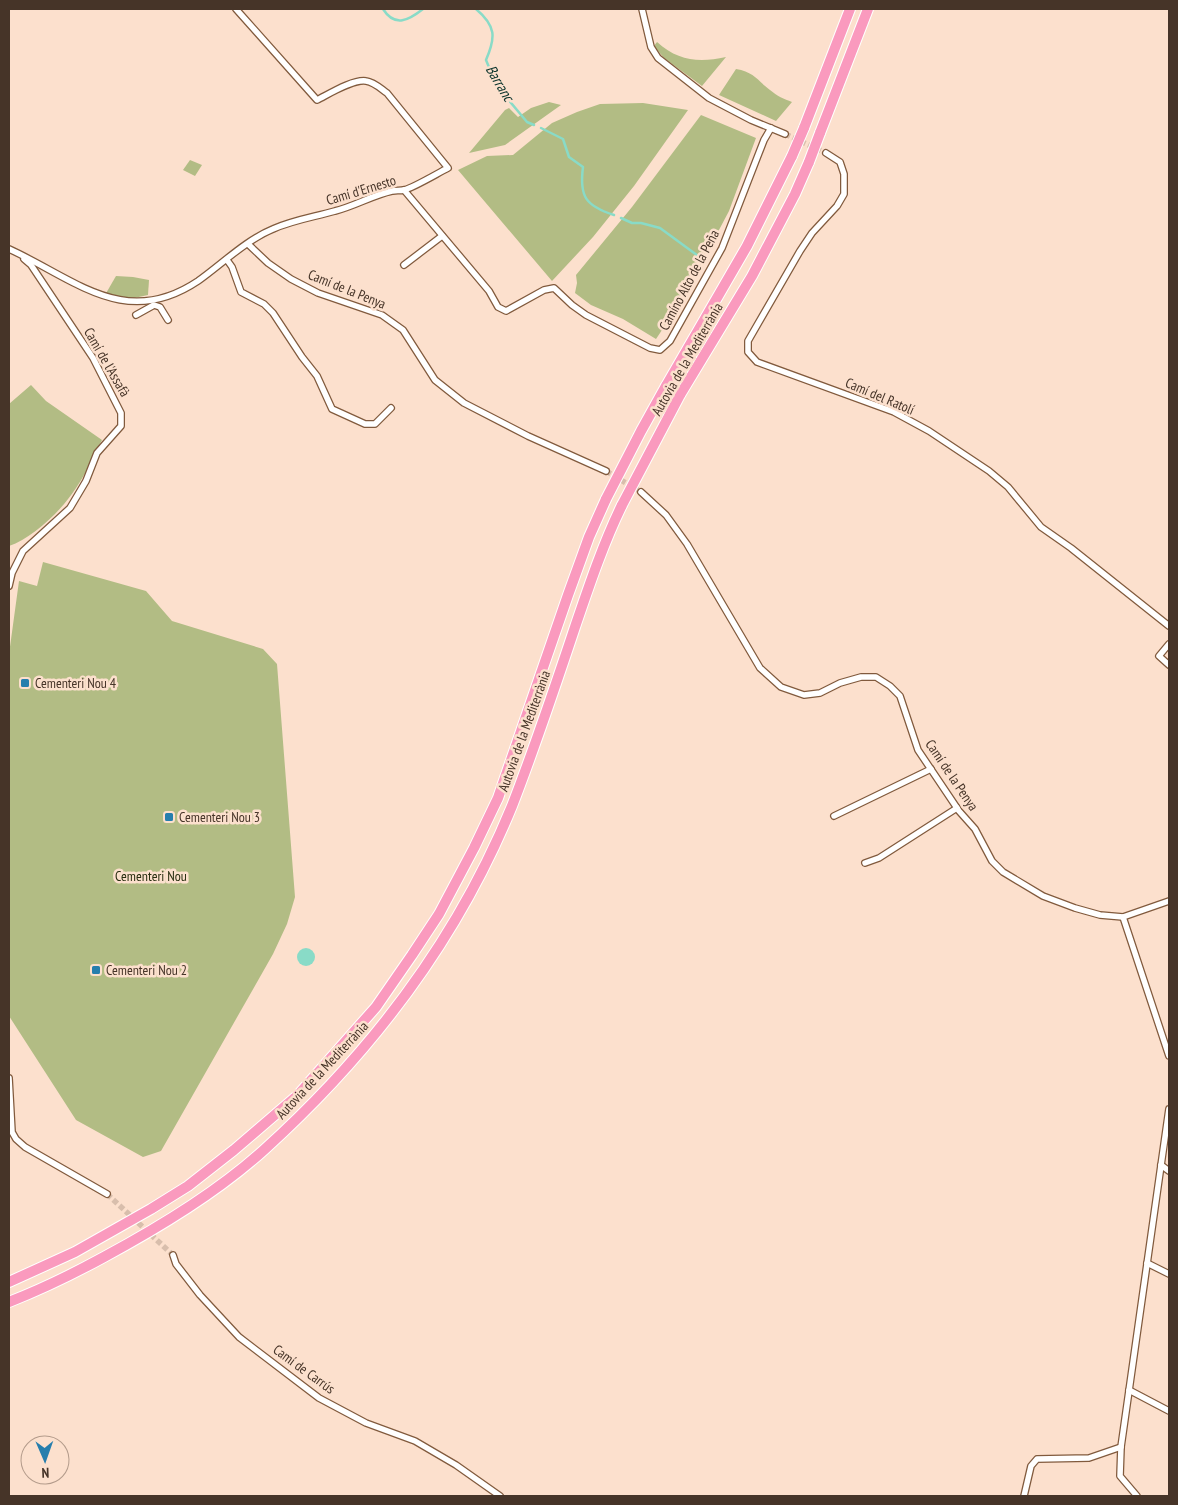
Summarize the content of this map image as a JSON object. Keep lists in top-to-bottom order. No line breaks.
{"streets":{"highway":["Autovia de la Mediterrània"],"street":["Camí d'Ernesto","Camíno Alto de la Peña","Camí de la Penya","Camí de l'Assafà","Camí del Ratolí","Camí de Carrús"]},"crossings":[["Camí d'Ernesto","Camíno Alto de la Peña"],["Camí d'Ernesto","Camí de la Penya"],["Camí d'Ernesto","Camí de l'Assafà"]],"water":["Barranc"],"parks":["Cementeri Nou"],"places":{"transit":["Cementeri Nou 4","Cementeri Nou 3","Cementeri Nou 2"]},"north":"bottom"}
